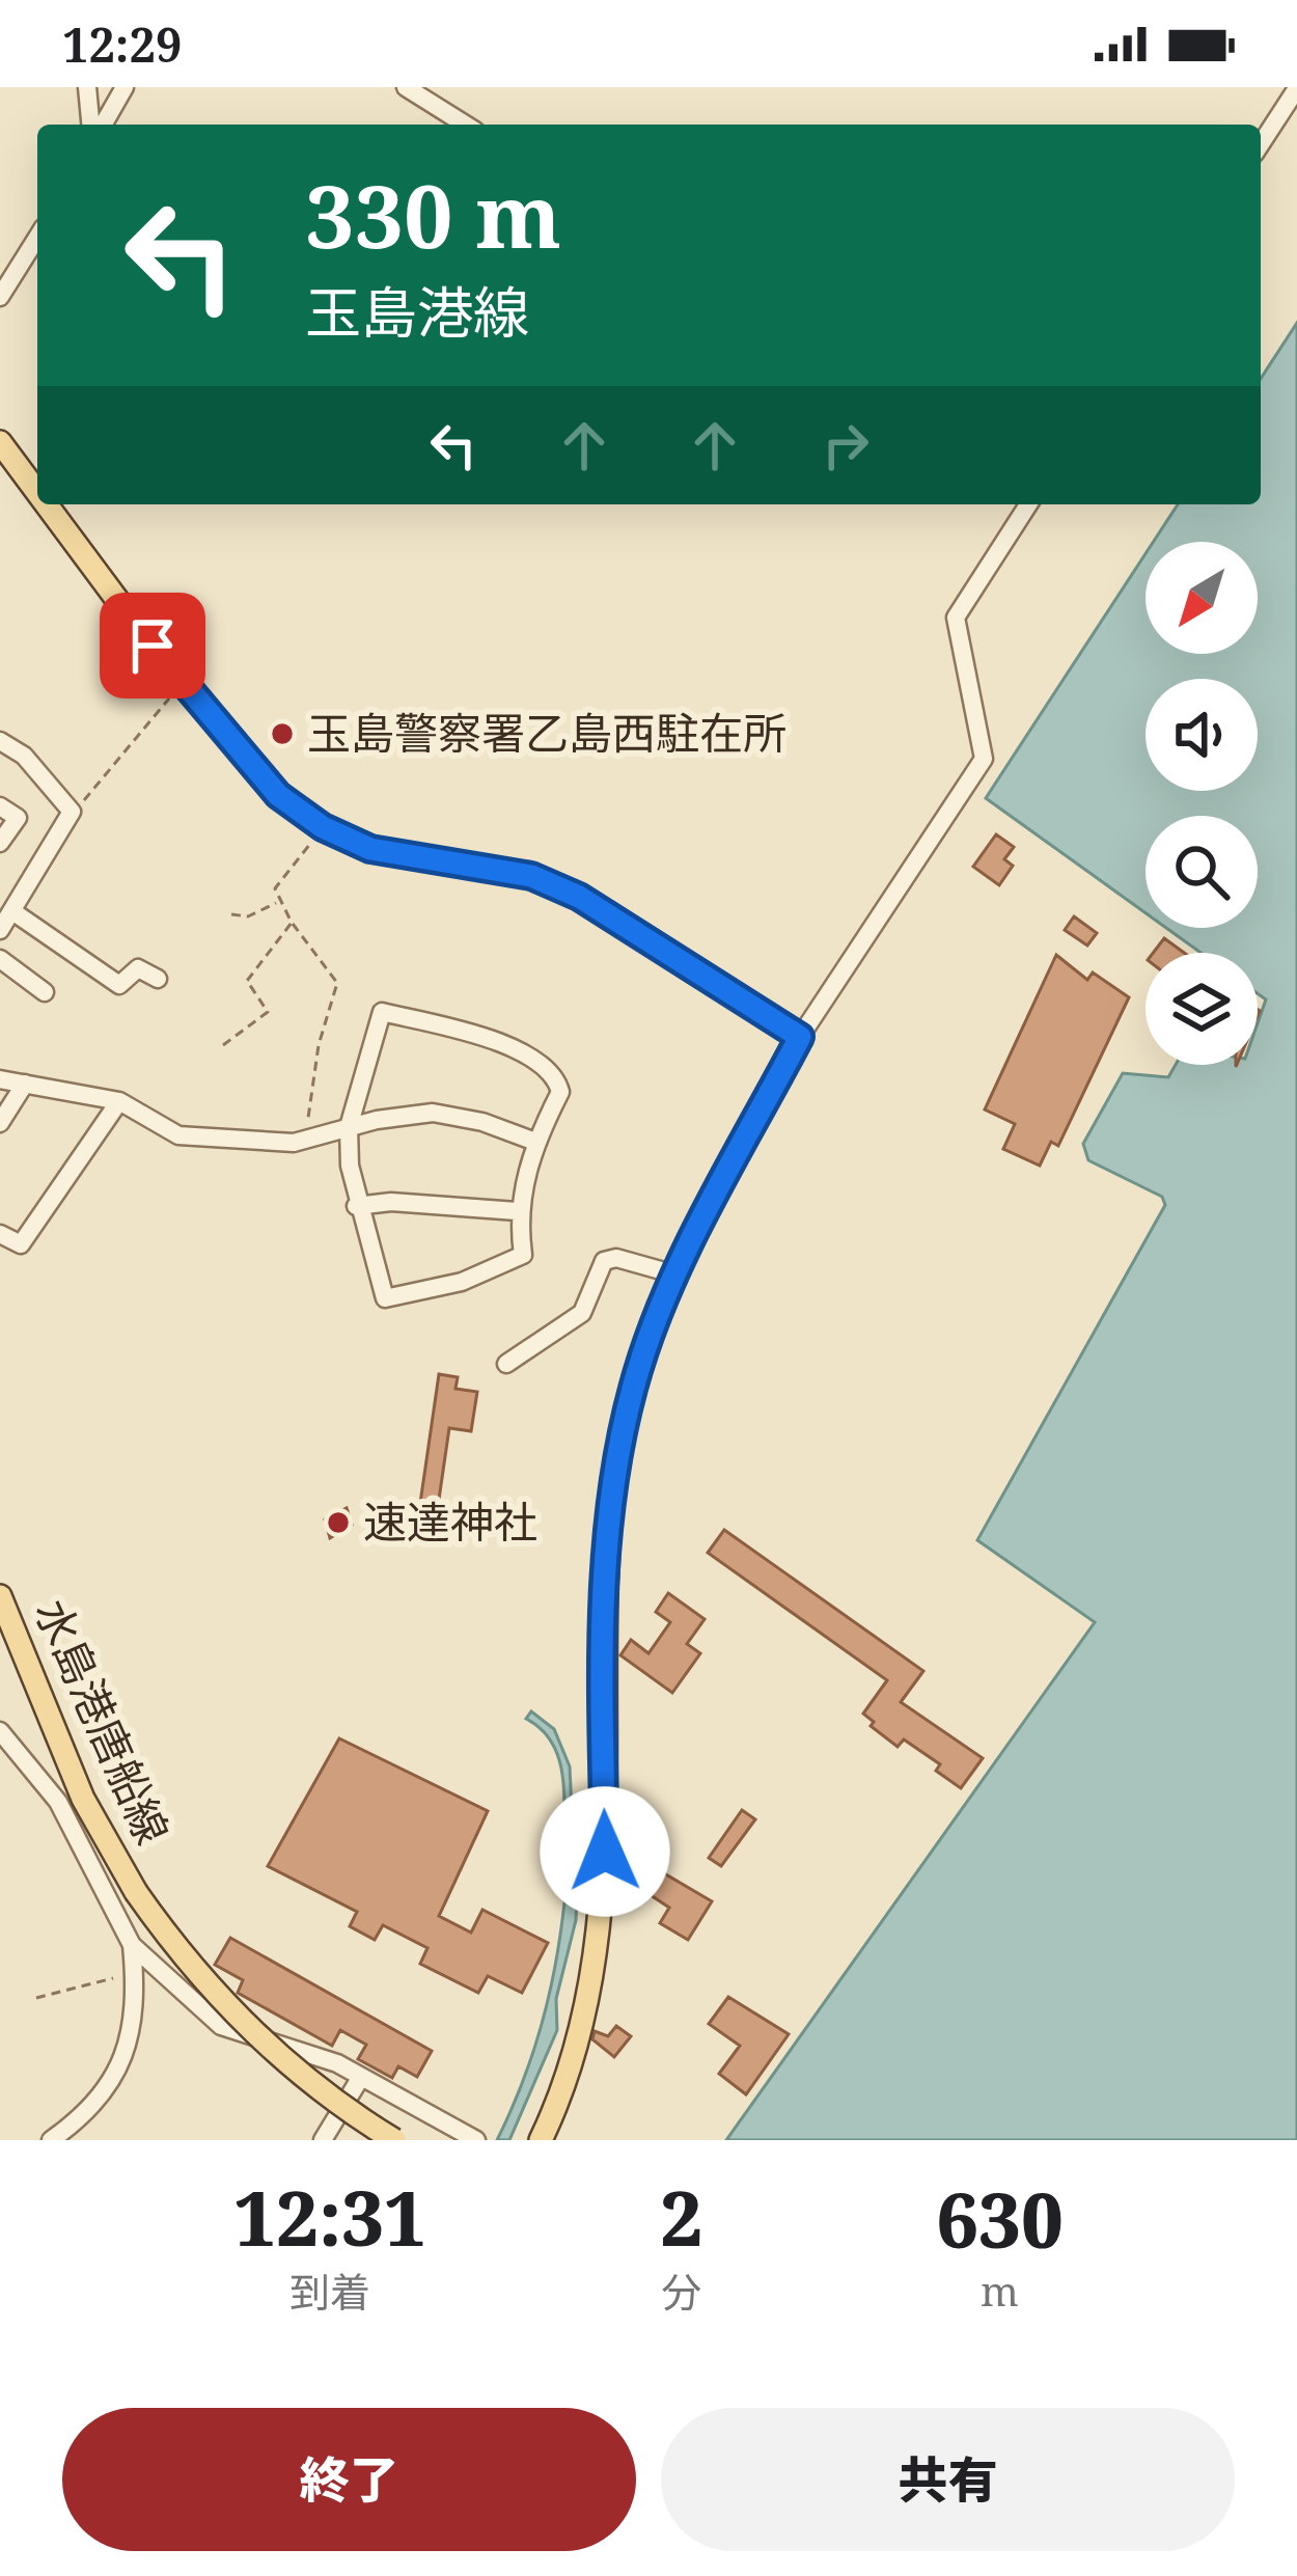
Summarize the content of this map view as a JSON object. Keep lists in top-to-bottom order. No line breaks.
{"streets":{"main road":["水島港唐船線"]},"places":["玉島警察署乙島西駐在所","速達神社"],"north":"bottom left","page":{"status":"12:29","turn":["330 m","玉島港線"],"eta":["12:31","到着","2","分","630","m"],"buttons":["終了","共有"]}}
